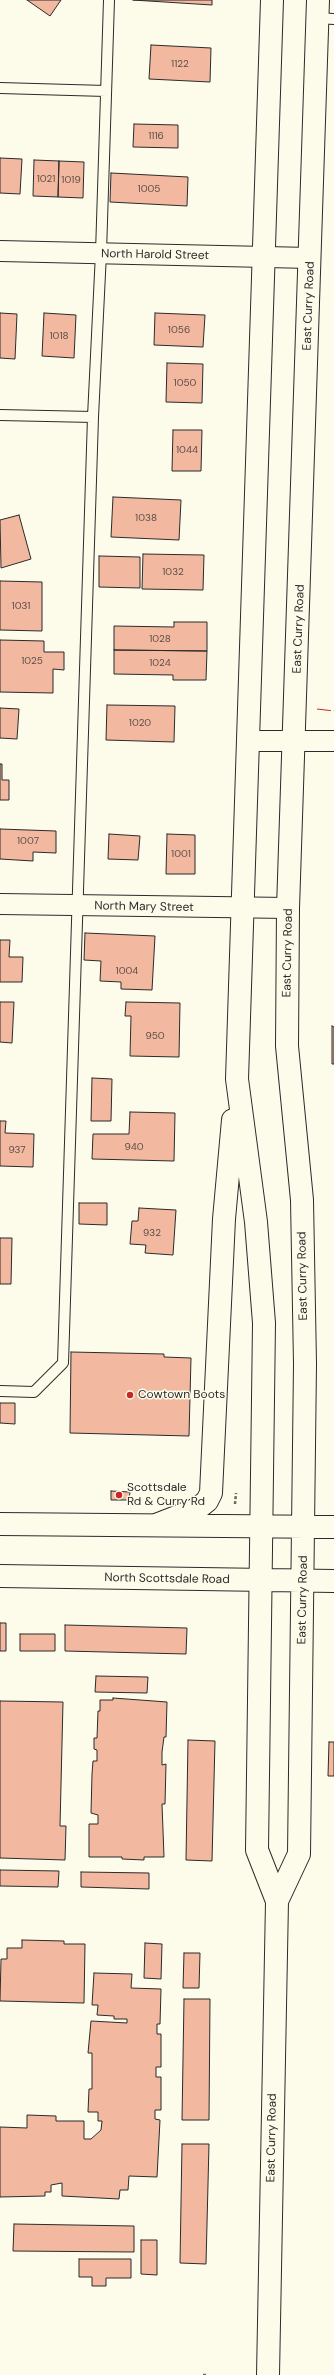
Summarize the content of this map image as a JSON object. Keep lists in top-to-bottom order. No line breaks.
{"streets":{"main road":["East Curry Road","North Scottsdale Road"],"street":["North Harold Street","North Mary Street"]},"crossings":[["North Harold Street","East Curry Road"],["East Curry Road","North Mary Street"],["East Curry Road","North Scottsdale Road"]],"places":["Cowtown Boots","Scottsdale Rd & Curry Rd"],"house_numbers":["1122","1116","1021","1019","1005","1056","1018","1050","1044","1038","1032","1031","1028","1025","1024","1020","1007","1001","1004","950","940","937","932"]}
